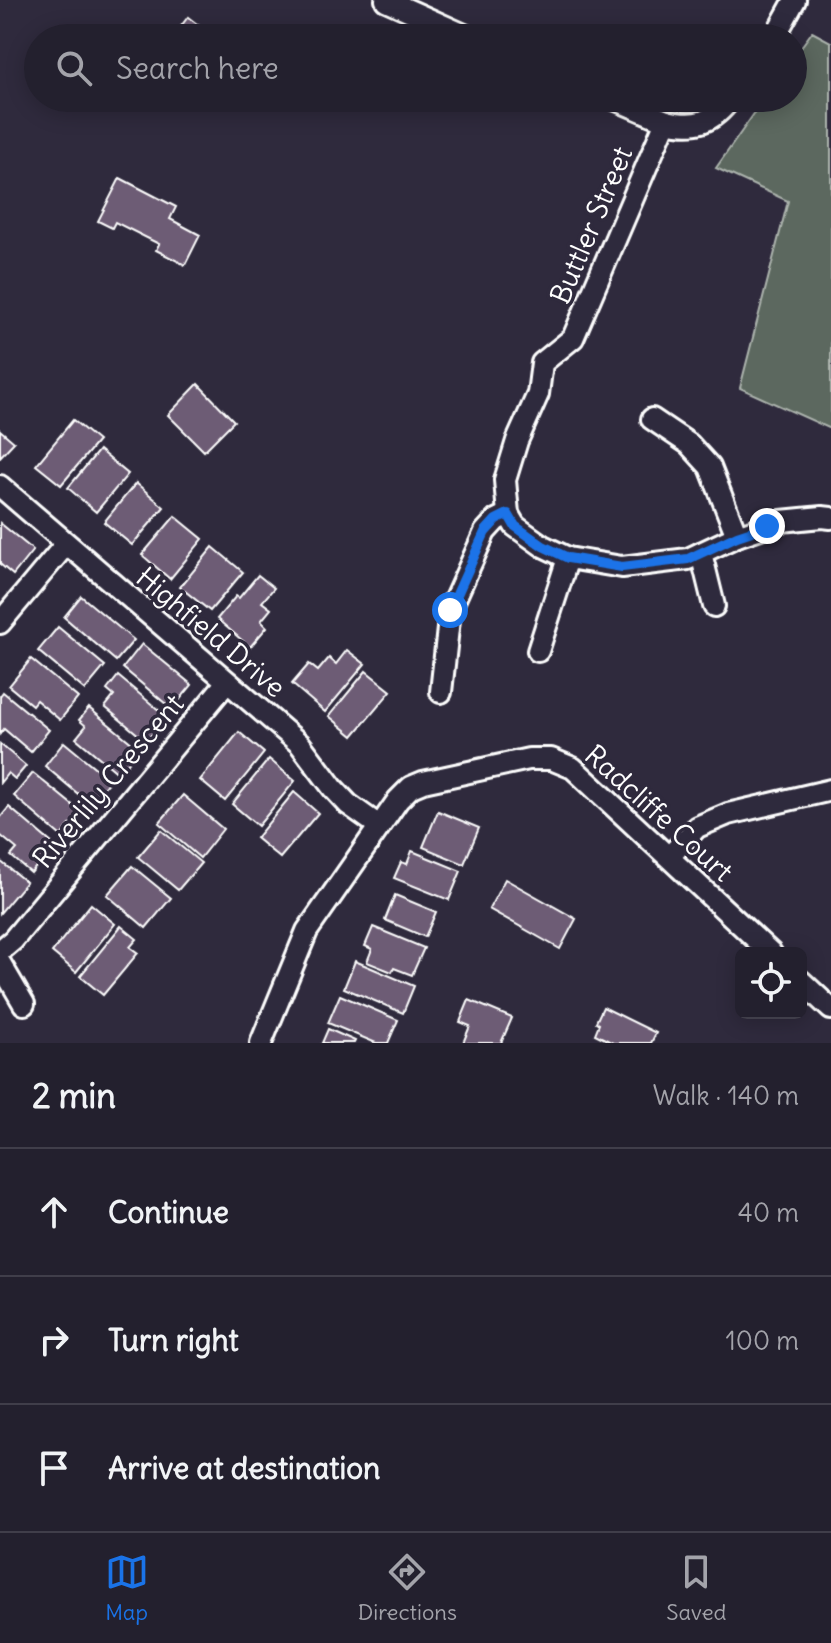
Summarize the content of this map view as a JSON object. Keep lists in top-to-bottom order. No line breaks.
{"streets":{"street":["Buttler Street","Highfield Drive","Riverlily Crescent","Radcliffe Court"]},"crossings":[["Highfield Drive","Riverlily Crescent"],["Highfield Drive","Radcliffe Court"]],"page":{"search":"Search here","heading":["2 min","Walk · 140 m"],"list":[["Continue","40 m"],["Turn right","100 m"],"Arrive at destination"],"nav":["Map","Directions","Saved"]}}
